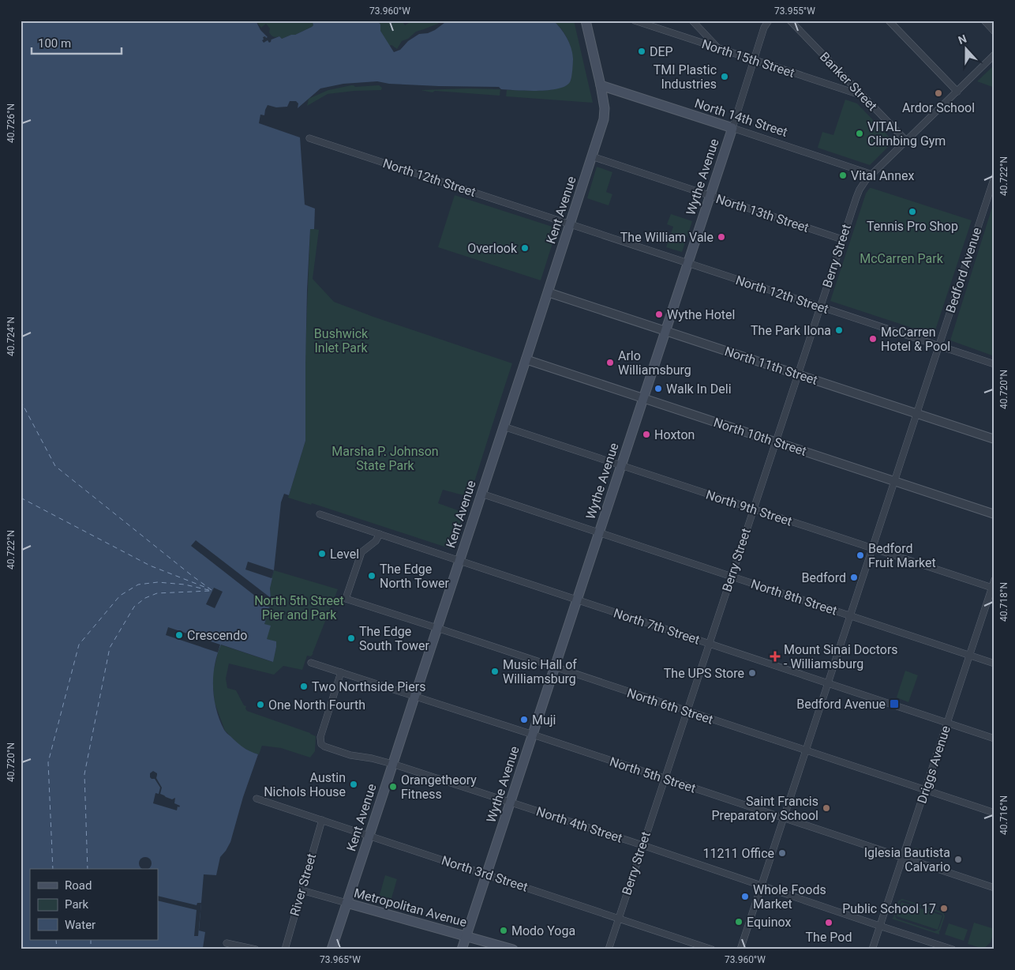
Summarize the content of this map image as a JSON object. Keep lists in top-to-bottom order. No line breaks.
{"streets":{"main road":["North 14th Street","Wythe Avenue","Kent Avenue","Metropolitan Avenue"],"street":["North 15th Street","Banker Street","North 12th Street","North 13th Street","Berry Street","Bedford Avenue","North 11th Street","North 10th Street","North 9th Street","North 8th Street","North 7th Street","North 6th Street","Driggs Avenue","North 5th Street","North 4th Street","North 3rd Street","River Street"]},"crossings":[["North 15th Street","Banker Street"],["North 15th Street","Wythe Avenue"],["Banker Street","Berry Street"],["North 14th Street","Wythe Avenue"],["North 14th Street","Kent Avenue"],["North 14th Street","Berry Street"],["Wythe Avenue","North 12th Street"],["Wythe Avenue","North 13th Street"],["Wythe Avenue","North 11th Street"],["Wythe Avenue","North 10th Street"],["Wythe Avenue","North 9th Street"],["Wythe Avenue","North 8th Street"],["Wythe Avenue","North 7th Street"],["Wythe Avenue","North 6th Street"],["Wythe Avenue","North 5th Street"],["Wythe Avenue","North 4th Street"],["Wythe Avenue","North 3rd Street"],["Wythe Avenue","Metropolitan Avenue"],["North 12th Street","Kent Avenue"],["North 12th Street","Berry Street"],["North 12th Street","Bedford Avenue"],["Kent Avenue","North 13th Street"],["Kent Avenue","North 11th Street"],["Kent Avenue","North 10th Street"],["Kent Avenue","North 9th Street"],["Kent Avenue","North 8th Street"],["Kent Avenue","North 7th Street"],["Kent Avenue","North 6th Street"],["Kent Avenue","North 5th Street"],["Kent Avenue","North 4th Street"],["Kent Avenue","North 3rd Street"],["Kent Avenue","Metropolitan Avenue"],["North 13th Street","Berry Street"],["Berry Street","North 11th Street"],["Berry Street","North 10th Street"],["Berry Street","North 9th Street"],["Berry Street","North 8th Street"],["Berry Street","North 7th Street"],["Berry Street","North 6th Street"],["Berry Street","North 5th Street"],["Berry Street","North 4th Street"],["Berry Street","North 3rd Street"],["Bedford Avenue","North 11th Street"],["Bedford Avenue","North 10th Street"],["Bedford Avenue","North 9th Street"],["Bedford Avenue","North 8th Street"],["Bedford Avenue","North 7th Street"],["Bedford Avenue","North 6th Street"],["Bedford Avenue","North 5th Street"],["Bedford Avenue","North 4th Street"],["North 9th Street","Driggs Avenue"],["North 8th Street","Driggs Avenue"],["North 7th Street","North 6th Street"],["North 7th Street","Driggs Avenue"],["North 6th Street","Driggs Avenue"],["Driggs Avenue","North 5th Street"],["Driggs Avenue","North 4th Street"],["North 5th Street","North 4th Street"],["North 3rd Street","River Street"],["River Street","Metropolitan Avenue"]],"parks":["McCarren Park","Bushwick Inlet Park","Marsha P. Johnson State Park","North 5th Street Pier and Park"],"places":{"other":["DEP","TMI Plastic Industries","Ardor School","VITAL Climbing Gym","Vital Annex","Tennis Pro Shop","The William Vale","Overlook","Wythe Hotel","The Park Ilona","McCarren Hotel & Pool","Arlo Williamsburg","Walk In Deli","Hoxton","Level","Bedford Fruit Market","The Edge North Tower","Bedford","Crescendo","The Edge South Tower","Music Hall of Williamsburg","The UPS Store","Two Northside Piers","One North Fourth","Muji","Austin Nichols House","Orangetheory Fitness","Saint Francis Preparatory School","11211 Office","Iglesia Bautista Calvario","Whole Foods Market","Public School 17","Equinox","The Pod","Modo Yoga"],"health":["Mount Sinai Doctors - Williamsburg"],"transit":["Bedford Avenue"]},"legend":["Road","Park","Water"],"scale_bar":"100 m","north":"top","coordinates":["73.960°W","73.955°W","40.726°N","40.722°N","40.724°N","40.720°N","40.718°N","40.716°N","73.965°W"]}
